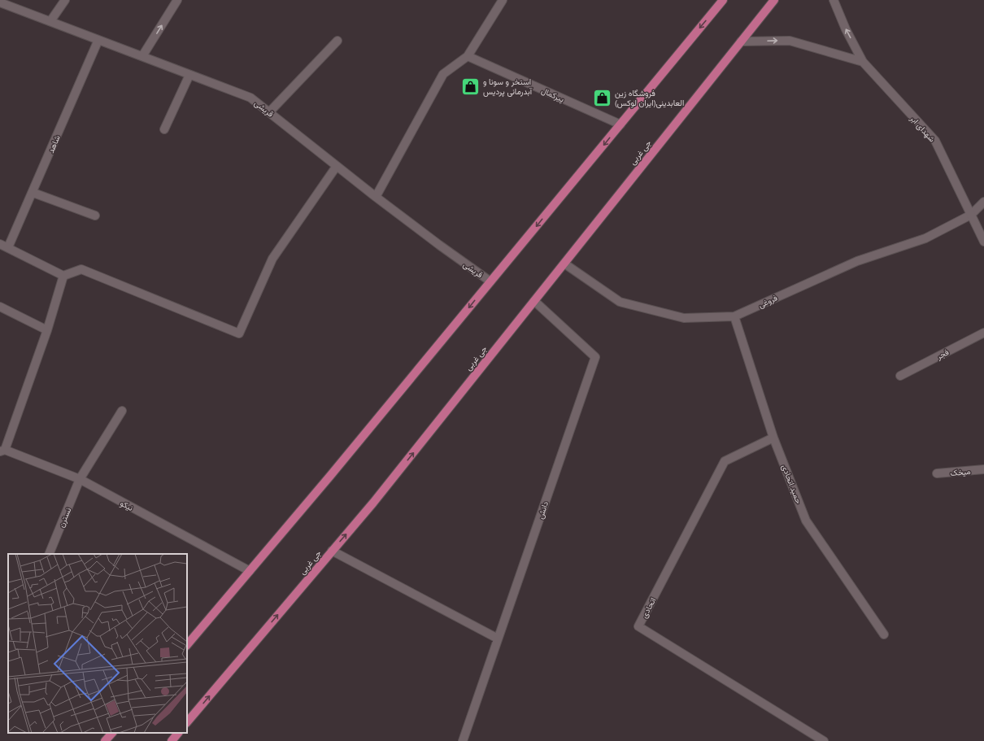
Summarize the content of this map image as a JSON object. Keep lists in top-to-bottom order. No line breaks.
{"streets":{"main road":["جی غربی"],"street":["پیرکمال","قریشی","شهدای ابر","شاهد","فروغی","فجر","میخک","حمید اتحادی","نیکو","دانش","نسترن","اتحادی"]},"crossings":[["قریشی","شاهد"],["شهدای ابر","فروغی"],["جی غربی","فروغی"],["جی غربی","دانش"],["فروغی","حمید اتحادی"],["حمید اتحادی","اتحادی"],["نیکو","نسترن"]],"places":{"shop":["استخر و سونا و آبدرمانی پردیس","فروشگاه زین العابدینی(ایران لوکس)"]}}
